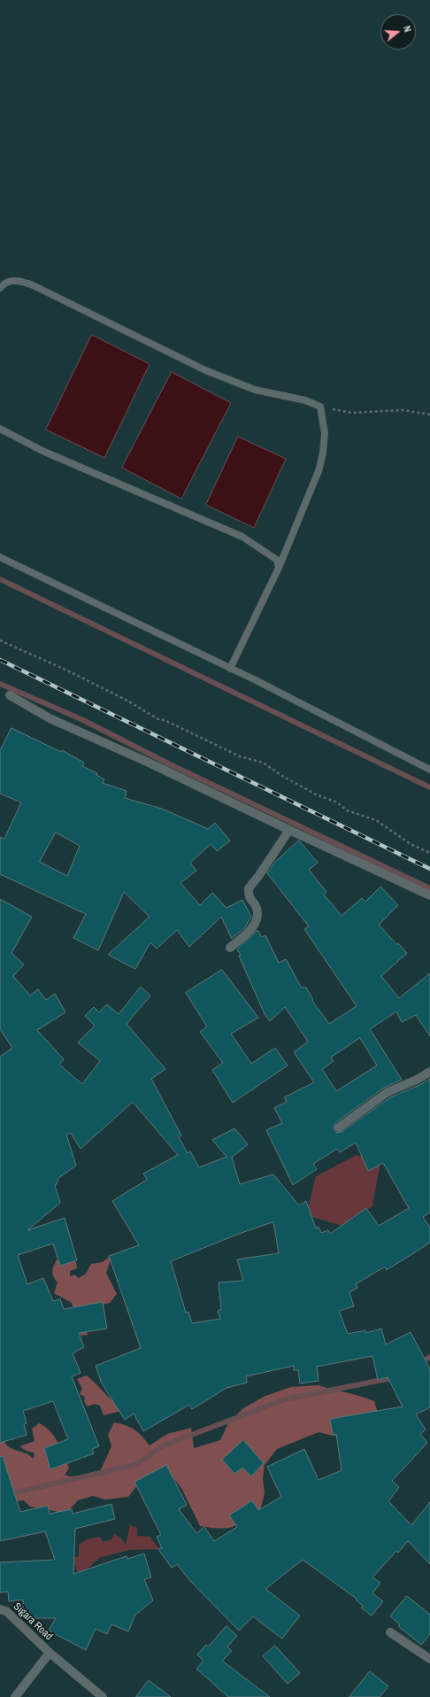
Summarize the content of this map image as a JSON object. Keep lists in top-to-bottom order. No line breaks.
{"streets":{"street":["Sigara Road"]},"north":"right"}
